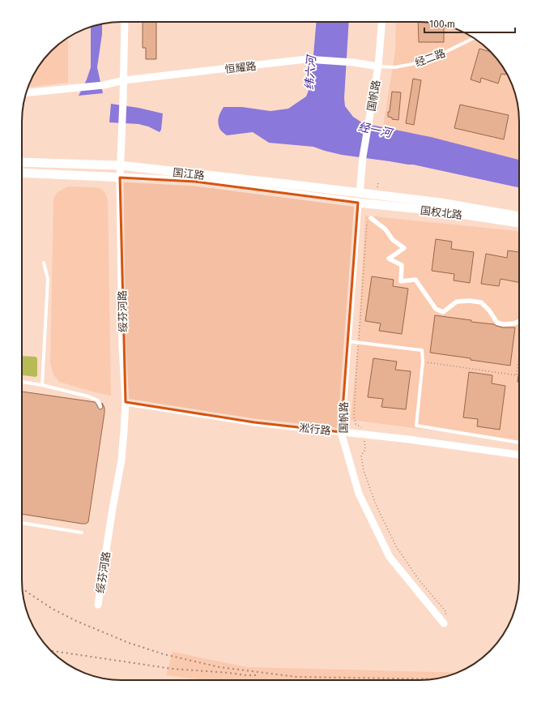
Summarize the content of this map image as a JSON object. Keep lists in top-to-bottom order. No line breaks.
{"streets":{"main road":["国江路","国权北路"],"street":["恒耀路","国帆路","绥芬河路","淞行路"],"lane":["经二路"]},"crossings":[["经二路","恒耀路"],["经二路","国帆路"],["恒耀路","国帆路"],["恒耀路","绥芬河路"],["国帆路","国江路"],["国帆路","国权北路"],["国帆路","淞行路"],["国江路","国权北路"],["国江路","绥芬河路"],["绥芬河路","淞行路"]],"water":["纬六河","经一河"],"scale_bar":"100 m"}
